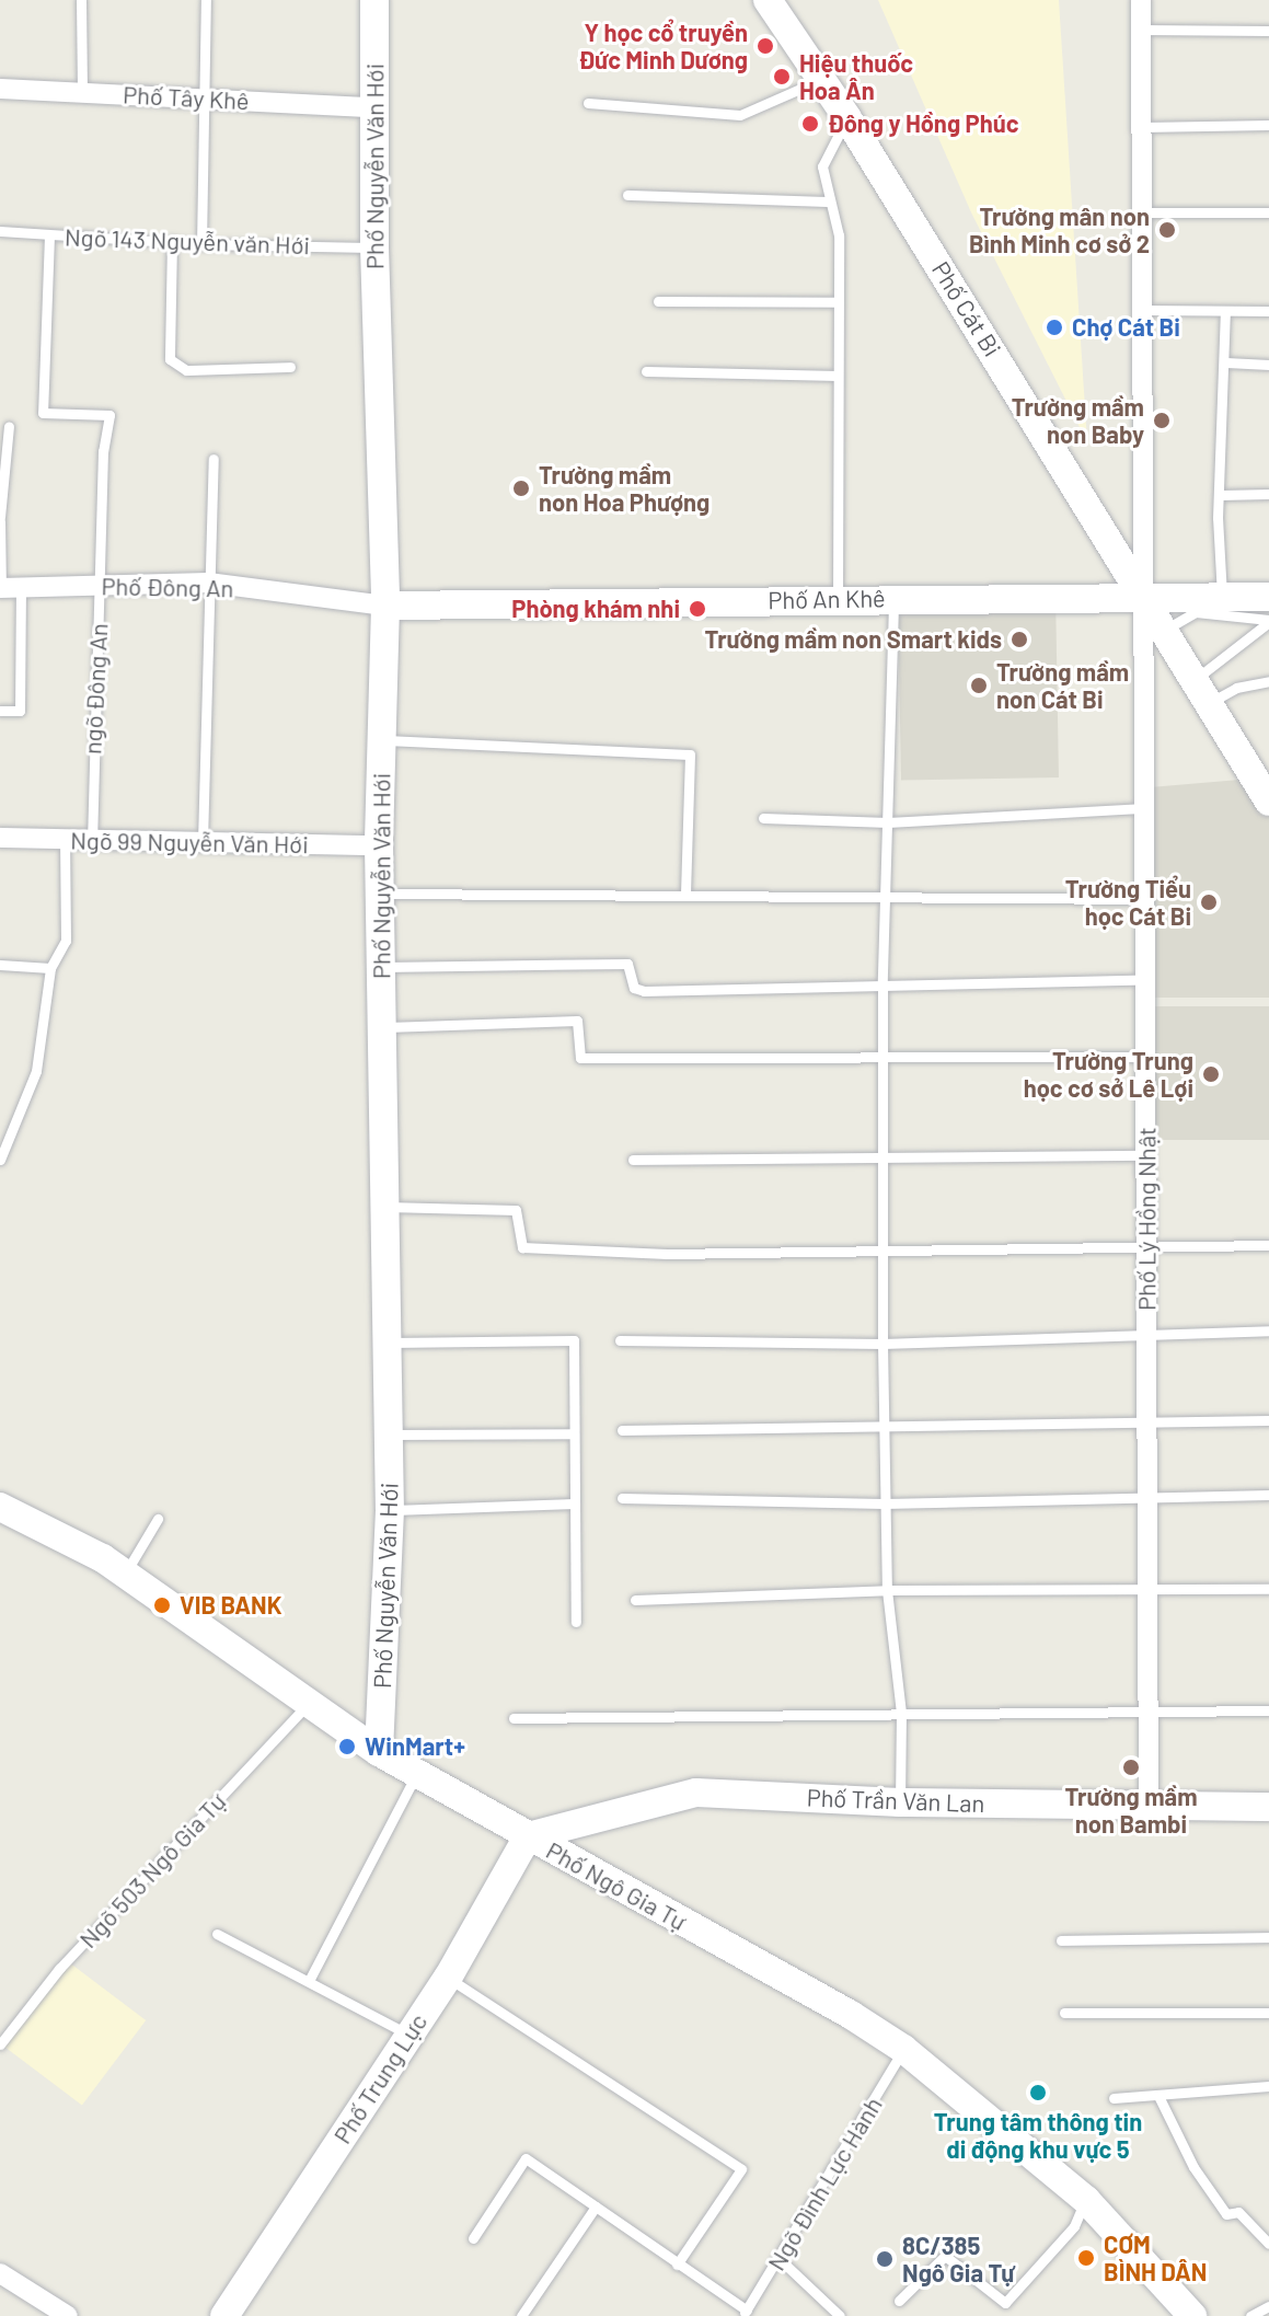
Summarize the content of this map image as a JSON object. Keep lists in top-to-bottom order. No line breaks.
{"streets":{"street":["Phố Tây Khê","Phố Nguyễn Văn Hới","Phố Cát Bi","Phố Đông An","Phố An Khê","Ngõ 99 Nguyễn Văn Hới","Phố Lý Hồng Nhật","Phố Trần Văn Lan","Phố Ngô Gia Tự","Phố Trung Lực"],"lane":["Ngõ 143 Nguyễn văn Hới","ngõ Đông An","Ngõ 503 Ngô Gia Tự","Ngõ Đình Lực Hành"]},"crossings":[["Phố Tây Khê","Phố Nguyễn Văn Hới"],["Phố Nguyễn Văn Hới","Ngõ 143 Nguyễn văn Hới"],["Phố Nguyễn Văn Hới","Phố Đông An"],["Phố Nguyễn Văn Hới","Phố An Khê"],["Phố Nguyễn Văn Hới","Ngõ 99 Nguyễn Văn Hới"],["Phố Nguyễn Văn Hới","Phố Ngô Gia Tự"],["Ngõ 143 Nguyễn văn Hới","ngõ Đông An"],["Phố Cát Bi","Phố An Khê"],["Phố Cát Bi","Phố Lý Hồng Nhật"],["Phố Đông An","Phố An Khê"],["Phố Đông An","ngõ Đông An"],["Phố An Khê","Phố Lý Hồng Nhật"],["ngõ Đông An","Ngõ 99 Nguyễn Văn Hới"],["Phố Lý Hồng Nhật","Phố Trần Văn Lan"],["Phố Trần Văn Lan","Phố Ngô Gia Tự"],["Phố Trần Văn Lan","Phố Trung Lực"],["Ngõ 503 Ngô Gia Tự","Phố Ngô Gia Tự"],["Phố Ngô Gia Tự","Phố Trung Lực"],["Phố Ngô Gia Tự","Ngõ Đình Lực Hành"]],"places":["Y học cổ truyền Đức Minh Dương","Hiệu thuốc Hoa Ân","Đông y Hồng Phúc","Trường mân non Bình Minh cơ sở 2","Chợ Cát Bi","Trường mầm non Baby","Trường mầm non Hoa Phượng","Phòng khám nhi","Trường mầm non Smart kids","Trường mầm non Cát Bi","Trường Tiểu học Cát Bi","Trường Trung học cơ sở Lê Lợi","VIB BANK","WinMart+","Trường mầm non Bambi","Trung tâm thông tin di động khu vực 5","CƠM BÌNH DÂN","8C/385 Ngô Gia Tự"]}
